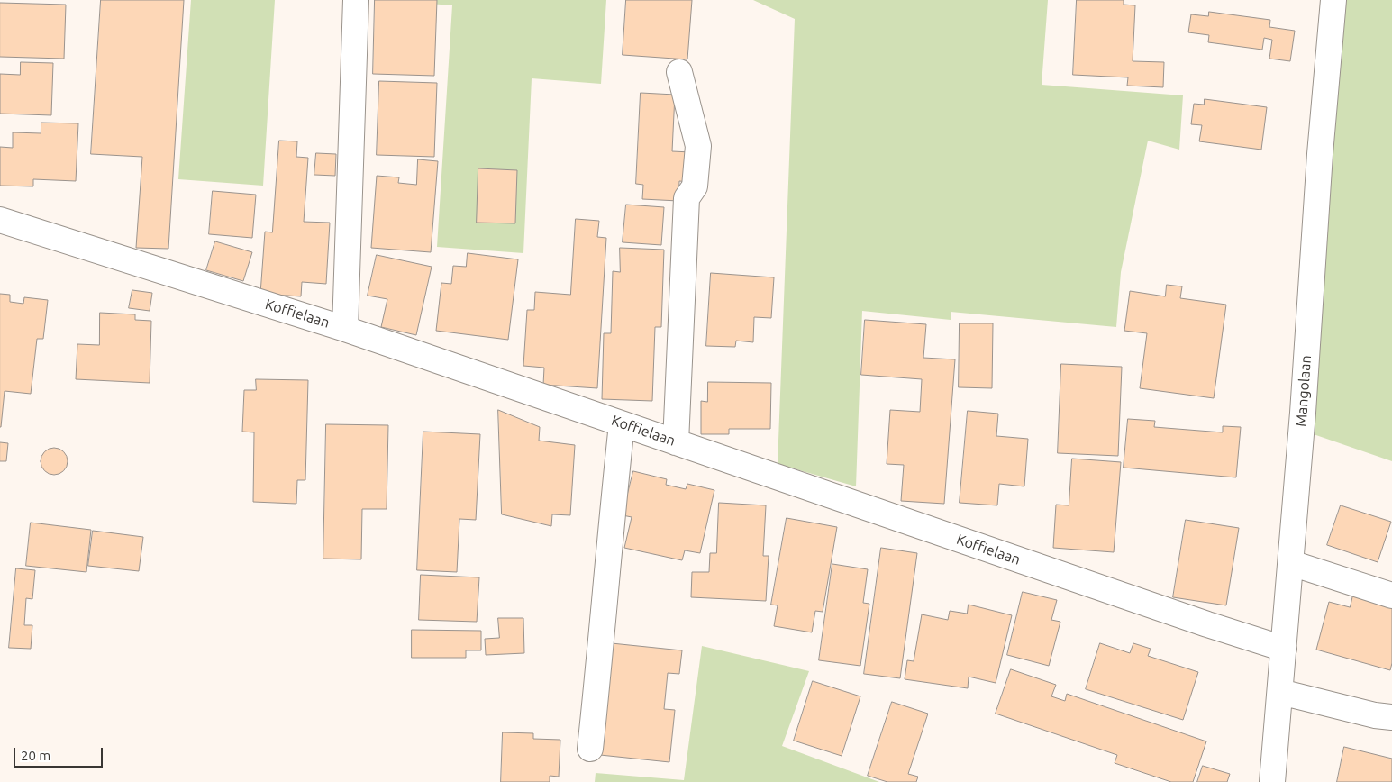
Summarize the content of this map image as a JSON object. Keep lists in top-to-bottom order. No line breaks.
{"streets":{"street":["Koffielaan","Mangolaan"]},"crossings":[["Koffielaan","Mangolaan"]],"scale_bar":"20 m"}
